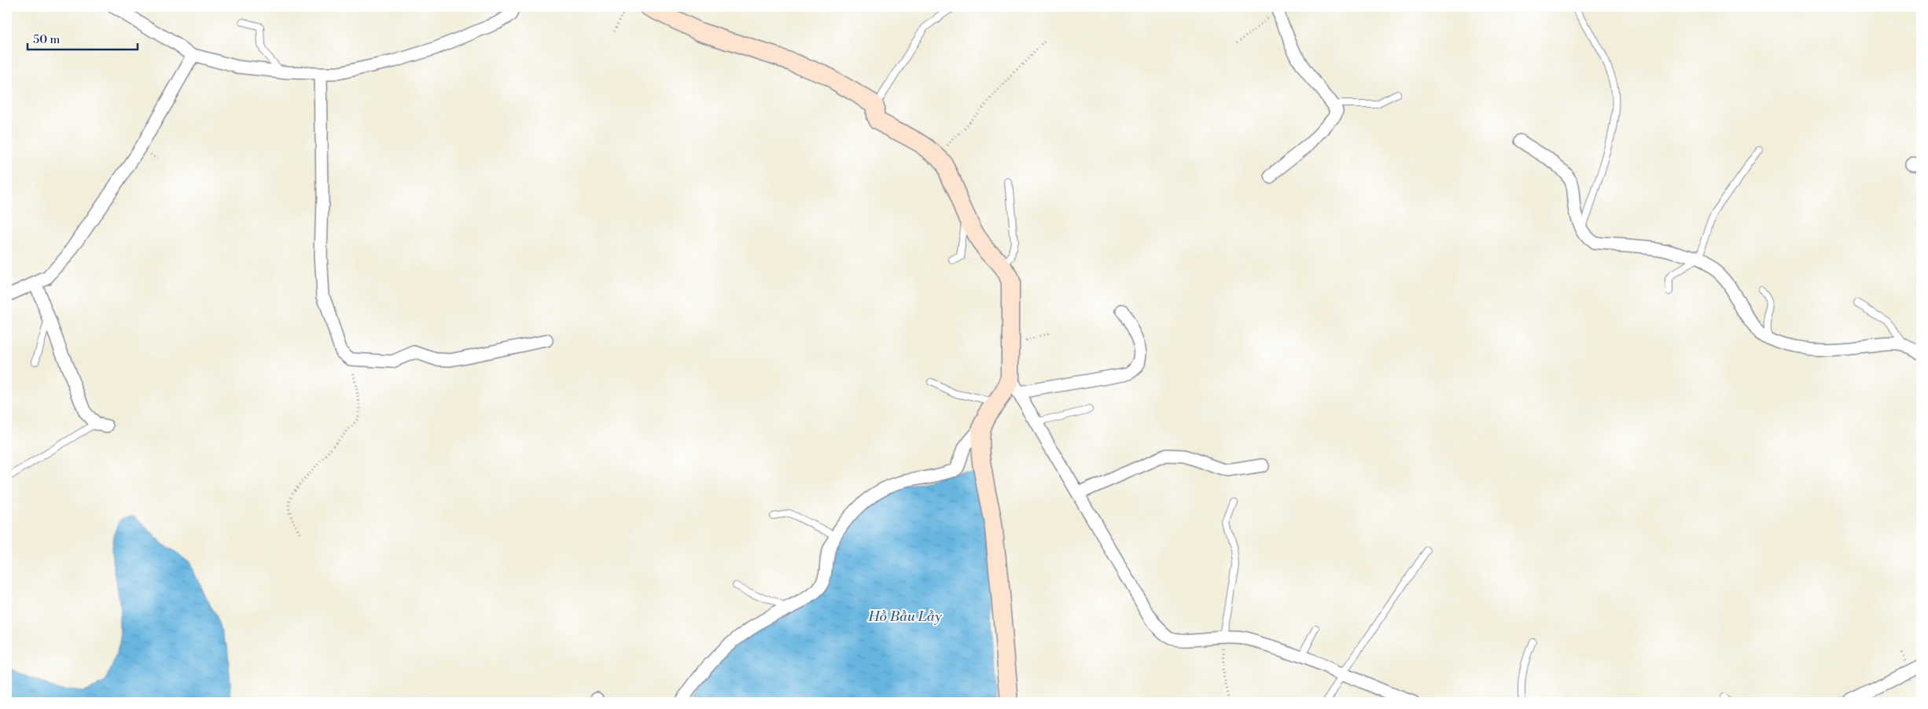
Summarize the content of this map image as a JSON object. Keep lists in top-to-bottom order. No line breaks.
{"water":["Hồ Bầu Lầy"],"scale_bar":"50 m"}
